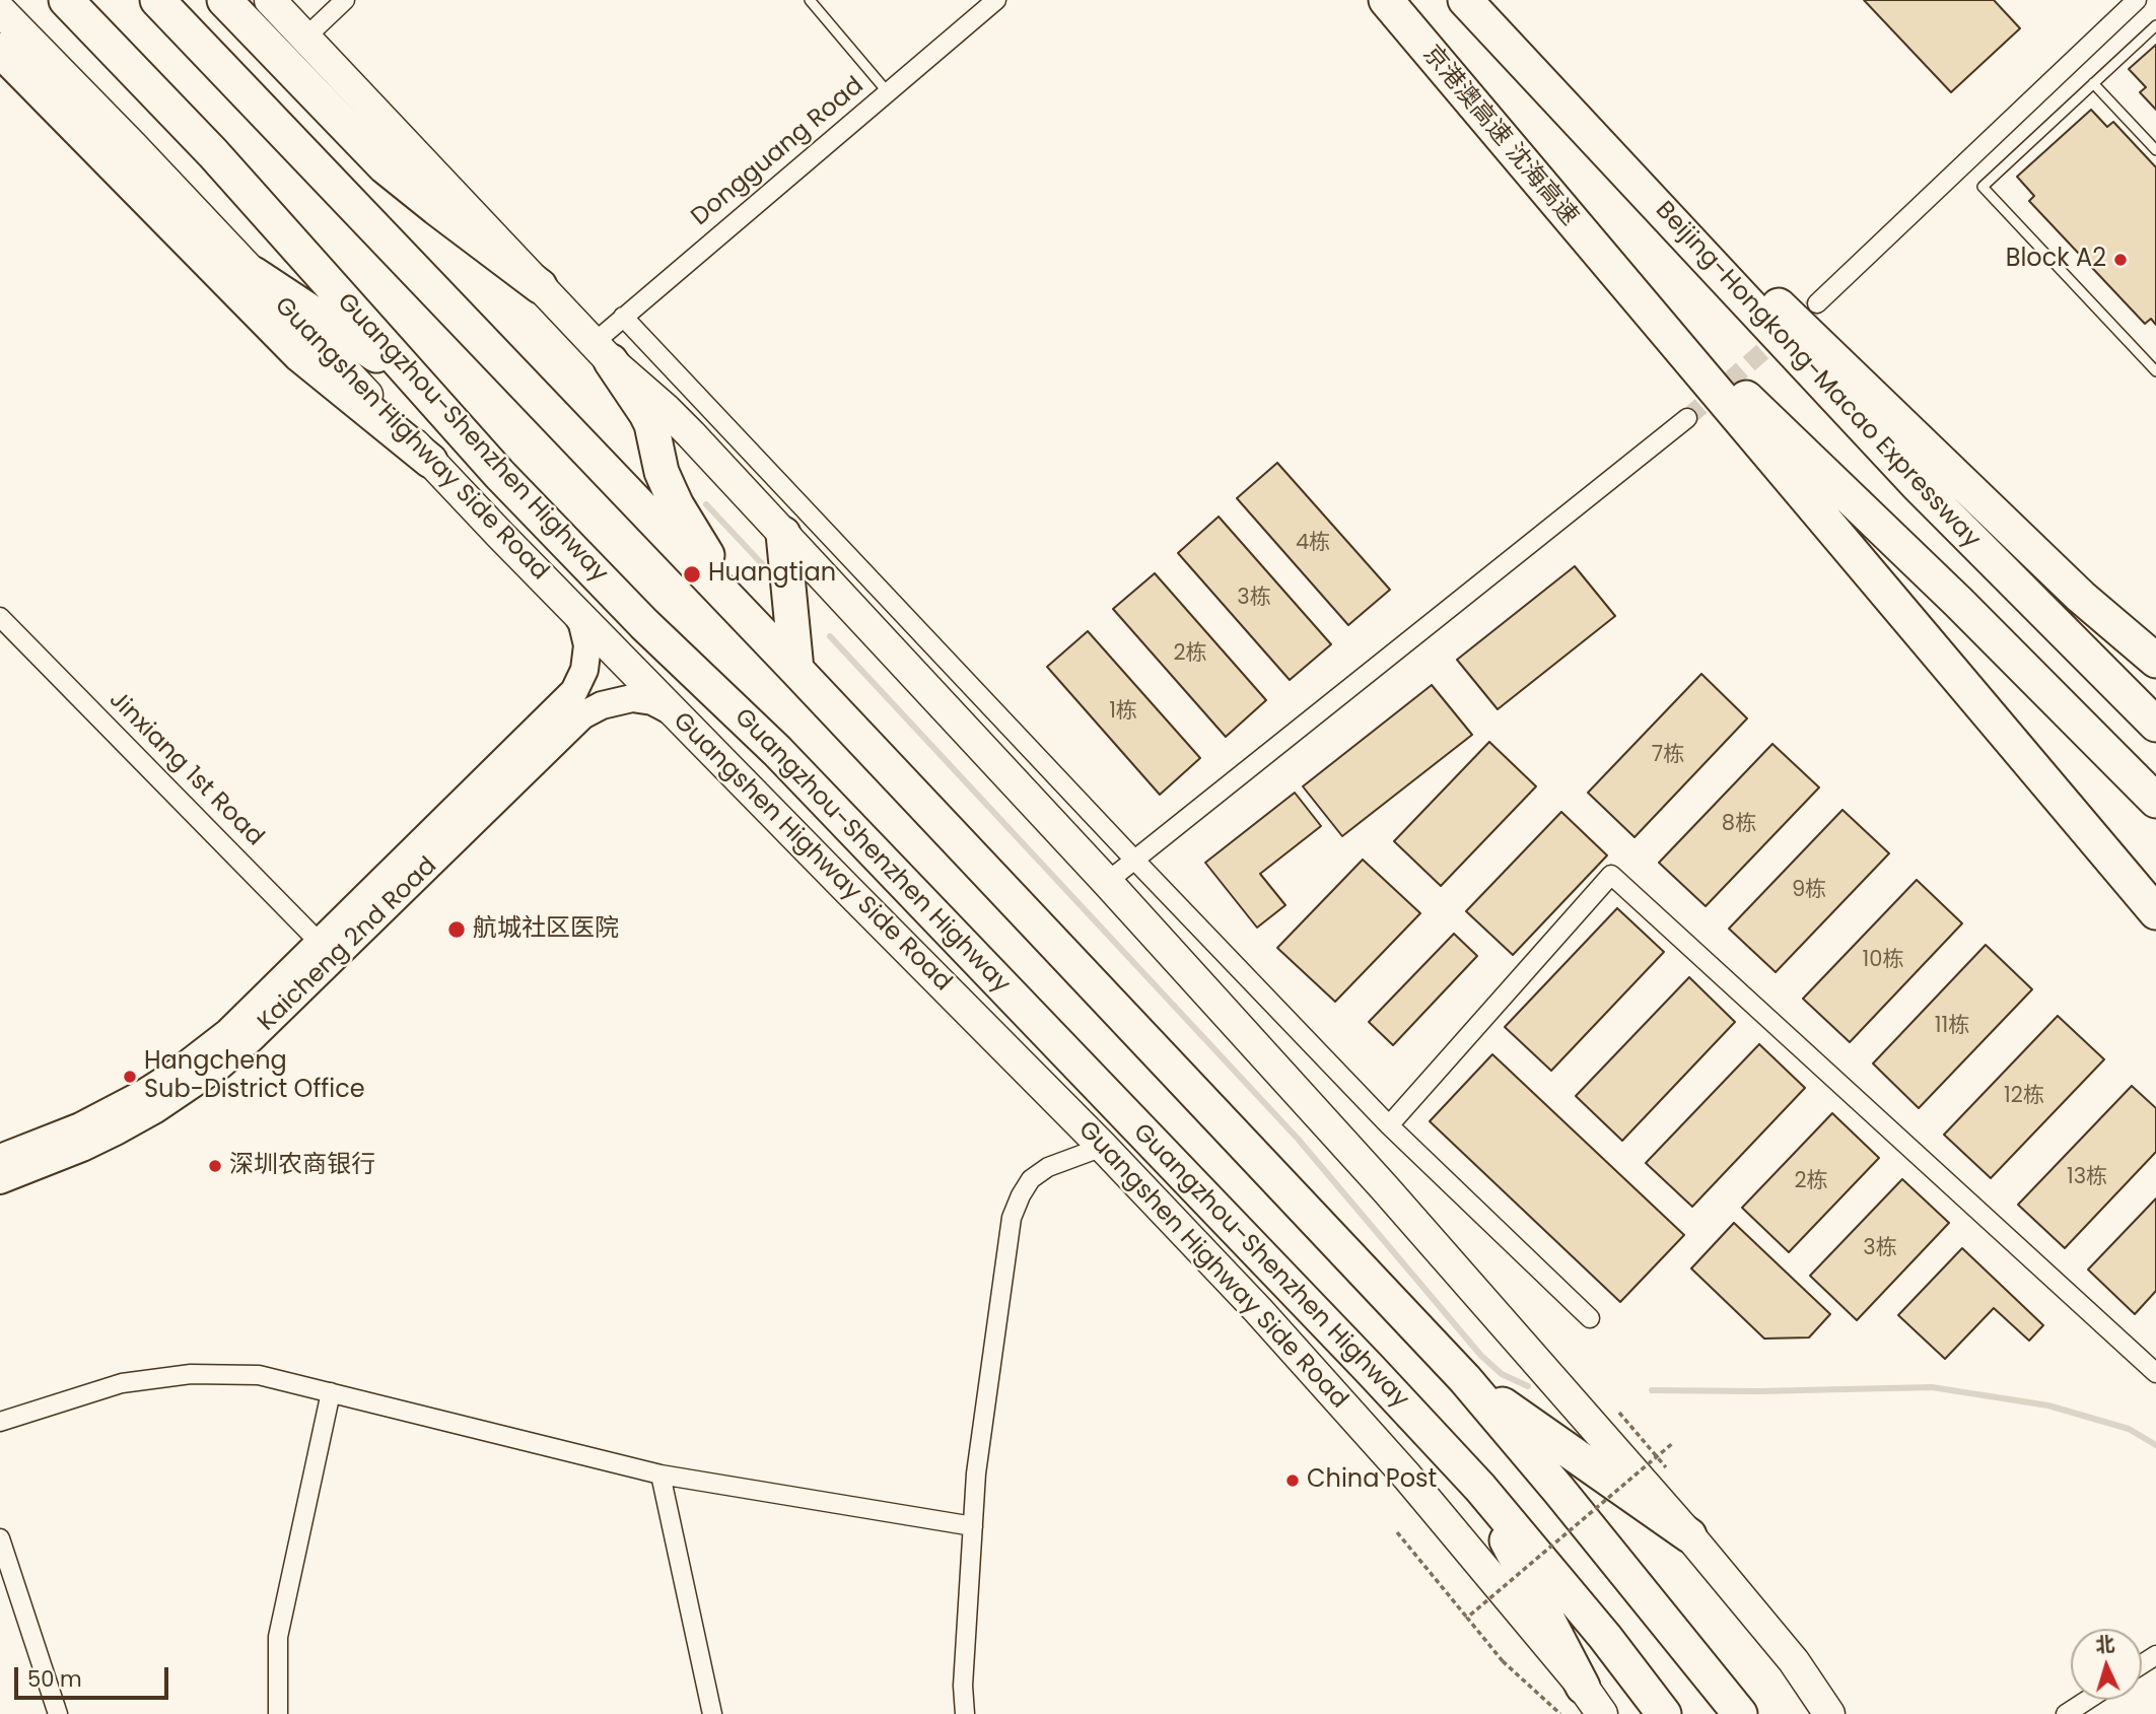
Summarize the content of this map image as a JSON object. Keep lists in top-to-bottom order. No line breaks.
{"streets":{"highway":["京港澳高速 沈海高速","Beijing-Hongkong-Macao Expressway","Guangzhou-Shenzhen Highway"],"main road":["Guangshen Highway Side Road"],"street":["Dongguang Road","Jinxiang 1st Road","Kaicheng 2nd Road"]},"crossings":[["Guangshen Highway Side Road","Kaicheng 2nd Road"],["Jinxiang 1st Road","Kaicheng 2nd Road"]],"places":["Block A2","Huangtian","航城社区医院","Hangcheng Sub-District Office","深圳农商银行","China Post"],"house_numbers":["4栋","3栋","2栋","1栋","7栋","8栋","9栋","10栋","11栋","12栋","13栋","2栋","3栋"],"scale_bar":"50 m","north":"top"}
